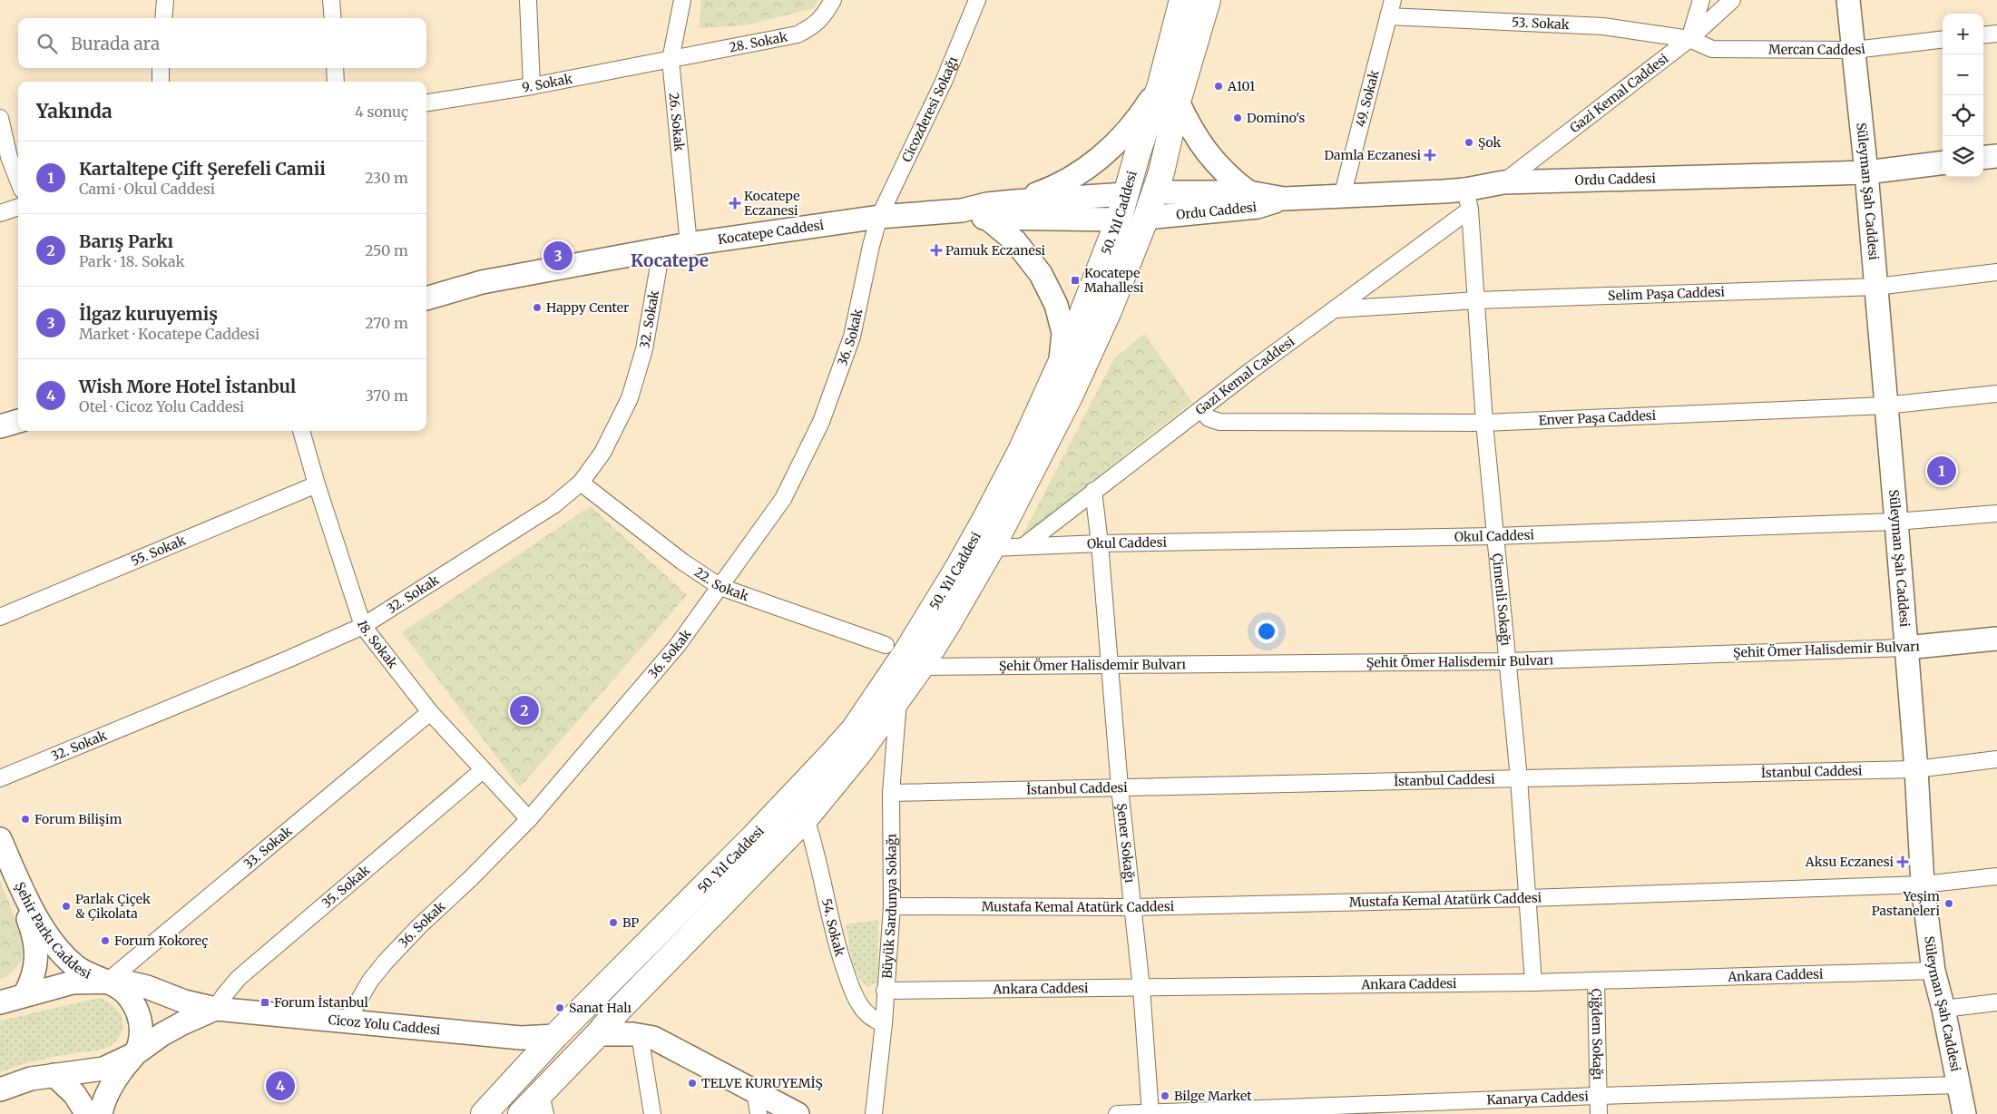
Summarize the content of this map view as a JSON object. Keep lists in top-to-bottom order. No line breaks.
{"streets":{"main road":["50. Yıl Caddesi"],"street":["53. Sokak","28. Sokak","Mercan Caddesi","9. Sokak","Gazi Kemal Caddesi","49. Sokak","Cicozderesi Sokağı","26. Sokak","Ordu Caddesi","Süleyman Şah Caddesi","Kocatepe Caddesi","Selim Paşa Caddesi","32. Sokak","36. Sokak","Enver Paşa Caddesi","Okul Caddesi","55. Sokak","22. Sokak","Çimenli Sokağı","18. Sokak","Şehit Ömer Halisdemir Bulvarı","İstanbul Caddesi","Şener Sokağı","33. Sokak","35. Sokak","Mustafa Kemal Atatürk Caddesi","Büyük Sardunya Sokağı","Şehir Parkı Caddesi","54. Sokak","Ankara Caddesi","Cicoz Yolu Caddesi","Çiğdem Sokağı","Kanarya Caddesi"]},"crossings":[["53. Sokak","Mercan Caddesi"],["53. Sokak","Gazi Kemal Caddesi"],["53. Sokak","49. Sokak"],["28. Sokak","9. Sokak"],["28. Sokak","26. Sokak"],["Mercan Caddesi","Gazi Kemal Caddesi"],["Mercan Caddesi","Süleyman Şah Caddesi"],["9. Sokak","26. Sokak"],["Gazi Kemal Caddesi","Ordu Caddesi"],["Gazi Kemal Caddesi","Selim Paşa Caddesi"],["Gazi Kemal Caddesi","Enver Paşa Caddesi"],["Gazi Kemal Caddesi","Okul Caddesi"],["Gazi Kemal Caddesi","Çimenli Sokağı"],["Gazi Kemal Caddesi","Şener Sokağı"],["49. Sokak","Ordu Caddesi"],["Cicozderesi Sokağı","Kocatepe Caddesi"],["Cicozderesi Sokağı","36. Sokak"],["26. Sokak","Kocatepe Caddesi"],["Ordu Caddesi","Süleyman Şah Caddesi"],["Ordu Caddesi","50. Yıl Caddesi"],["Ordu Caddesi","Çimenli Sokağı"],["Süleyman Şah Caddesi","Selim Paşa Caddesi"],["Süleyman Şah Caddesi","Enver Paşa Caddesi"],["Süleyman Şah Caddesi","Okul Caddesi"],["Süleyman Şah Caddesi","Şehit Ömer Halisdemir Bulvarı"],["Süleyman Şah Caddesi","İstanbul Caddesi"],["Süleyman Şah Caddesi","Mustafa Kemal Atatürk Caddesi"],["Süleyman Şah Caddesi","Ankara Caddesi"],["Süleyman Şah Caddesi","Kanarya Caddesi"],["50. Yıl Caddesi","Kocatepe Caddesi"],["50. Yıl Caddesi","Okul Caddesi"],["50. Yıl Caddesi","Şehit Ömer Halisdemir Bulvarı"],["50. Yıl Caddesi","Büyük Sardunya Sokağı"],["50. Yıl Caddesi","54. Sokak"],["50. Yıl Caddesi","Cicoz Yolu Caddesi"],["Kocatepe Caddesi","32. Sokak"],["Kocatepe Caddesi","36. Sokak"],["Selim Paşa Caddesi","Çimenli Sokağı"],["32. Sokak","22. Sokak"],["32. Sokak","18. Sokak"],["36. Sokak","22. Sokak"],["36. Sokak","18. Sokak"],["36. Sokak","Cicoz Yolu Caddesi"],["Enver Paşa Caddesi","Çimenli Sokağı"],["Okul Caddesi","Çimenli Sokağı"],["Okul Caddesi","Şener Sokağı"],["55. Sokak","18. Sokak"],["Çimenli Sokağı","Şehit Ömer Halisdemir Bulvarı"],["Çimenli Sokağı","İstanbul Caddesi"],["Çimenli Sokağı","Mustafa Kemal Atatürk Caddesi"],["Çimenli Sokağı","Ankara Caddesi"],["18. Sokak","33. Sokak"],["18. Sokak","35. Sokak"],["Şehit Ömer Halisdemir Bulvarı","Şener Sokağı"],["İstanbul Caddesi","Şener Sokağı"],["İstanbul Caddesi","Büyük Sardunya Sokağı"],["Şener Sokağı","Mustafa Kemal Atatürk Caddesi"],["Şener Sokağı","Ankara Caddesi"],["Şener Sokağı","Kanarya Caddesi"],["33. Sokak","Şehir Parkı Caddesi"],["33. Sokak","Cicoz Yolu Caddesi"],["35. Sokak","Cicoz Yolu Caddesi"],["Mustafa Kemal Atatürk Caddesi","Büyük Sardunya Sokağı"],["Büyük Sardunya Sokağı","54. Sokak"],["Büyük Sardunya Sokağı","Ankara Caddesi"],["Şehir Parkı Caddesi","Cicoz Yolu Caddesi"],["Ankara Caddesi","Çiğdem Sokağı"],["Çiğdem Sokağı","Kanarya Caddesi"]],"districts":["Kocatepe"],"places":{"other":["A101","Domino's","Şok","Happy Center","Forum Bilişim","Yeşim Pastaneleri","Parlak Çiçek & Çikolata","BP","Forum Kokoreç","Sanat Halı","TELVE KURUYEMİŞ","Bilge Market"],"health":["Damla Eczanesi","Kocatepe Eczanesi","Pamuk Eczanesi","Aksu Eczanesi"],"transit":["Kocatepe Mahallesi","Forum İstanbul"]},"page":{"map_buttons":["+","−"],"search":"Burada ara","heading":["Yakında","4 sonuç"],"list":[{"mark":"1","name":"Kartaltepe Çift Şerefeli Camii","note":"Cami · Okul Caddesi","value":"230 m"},{"mark":"2","name":"Barış Parkı","note":"Park · 18. Sokak","value":"250 m"},{"mark":"3","name":"İlgaz kuruyemiş","note":"Market · Kocatepe Caddesi","value":"270 m"},{"mark":"4","name":"Wish More Hotel İstanbul","note":"Otel · Cicoz Yolu Caddesi","value":"370 m"}],"pins":["3","1","2","4"]}}
